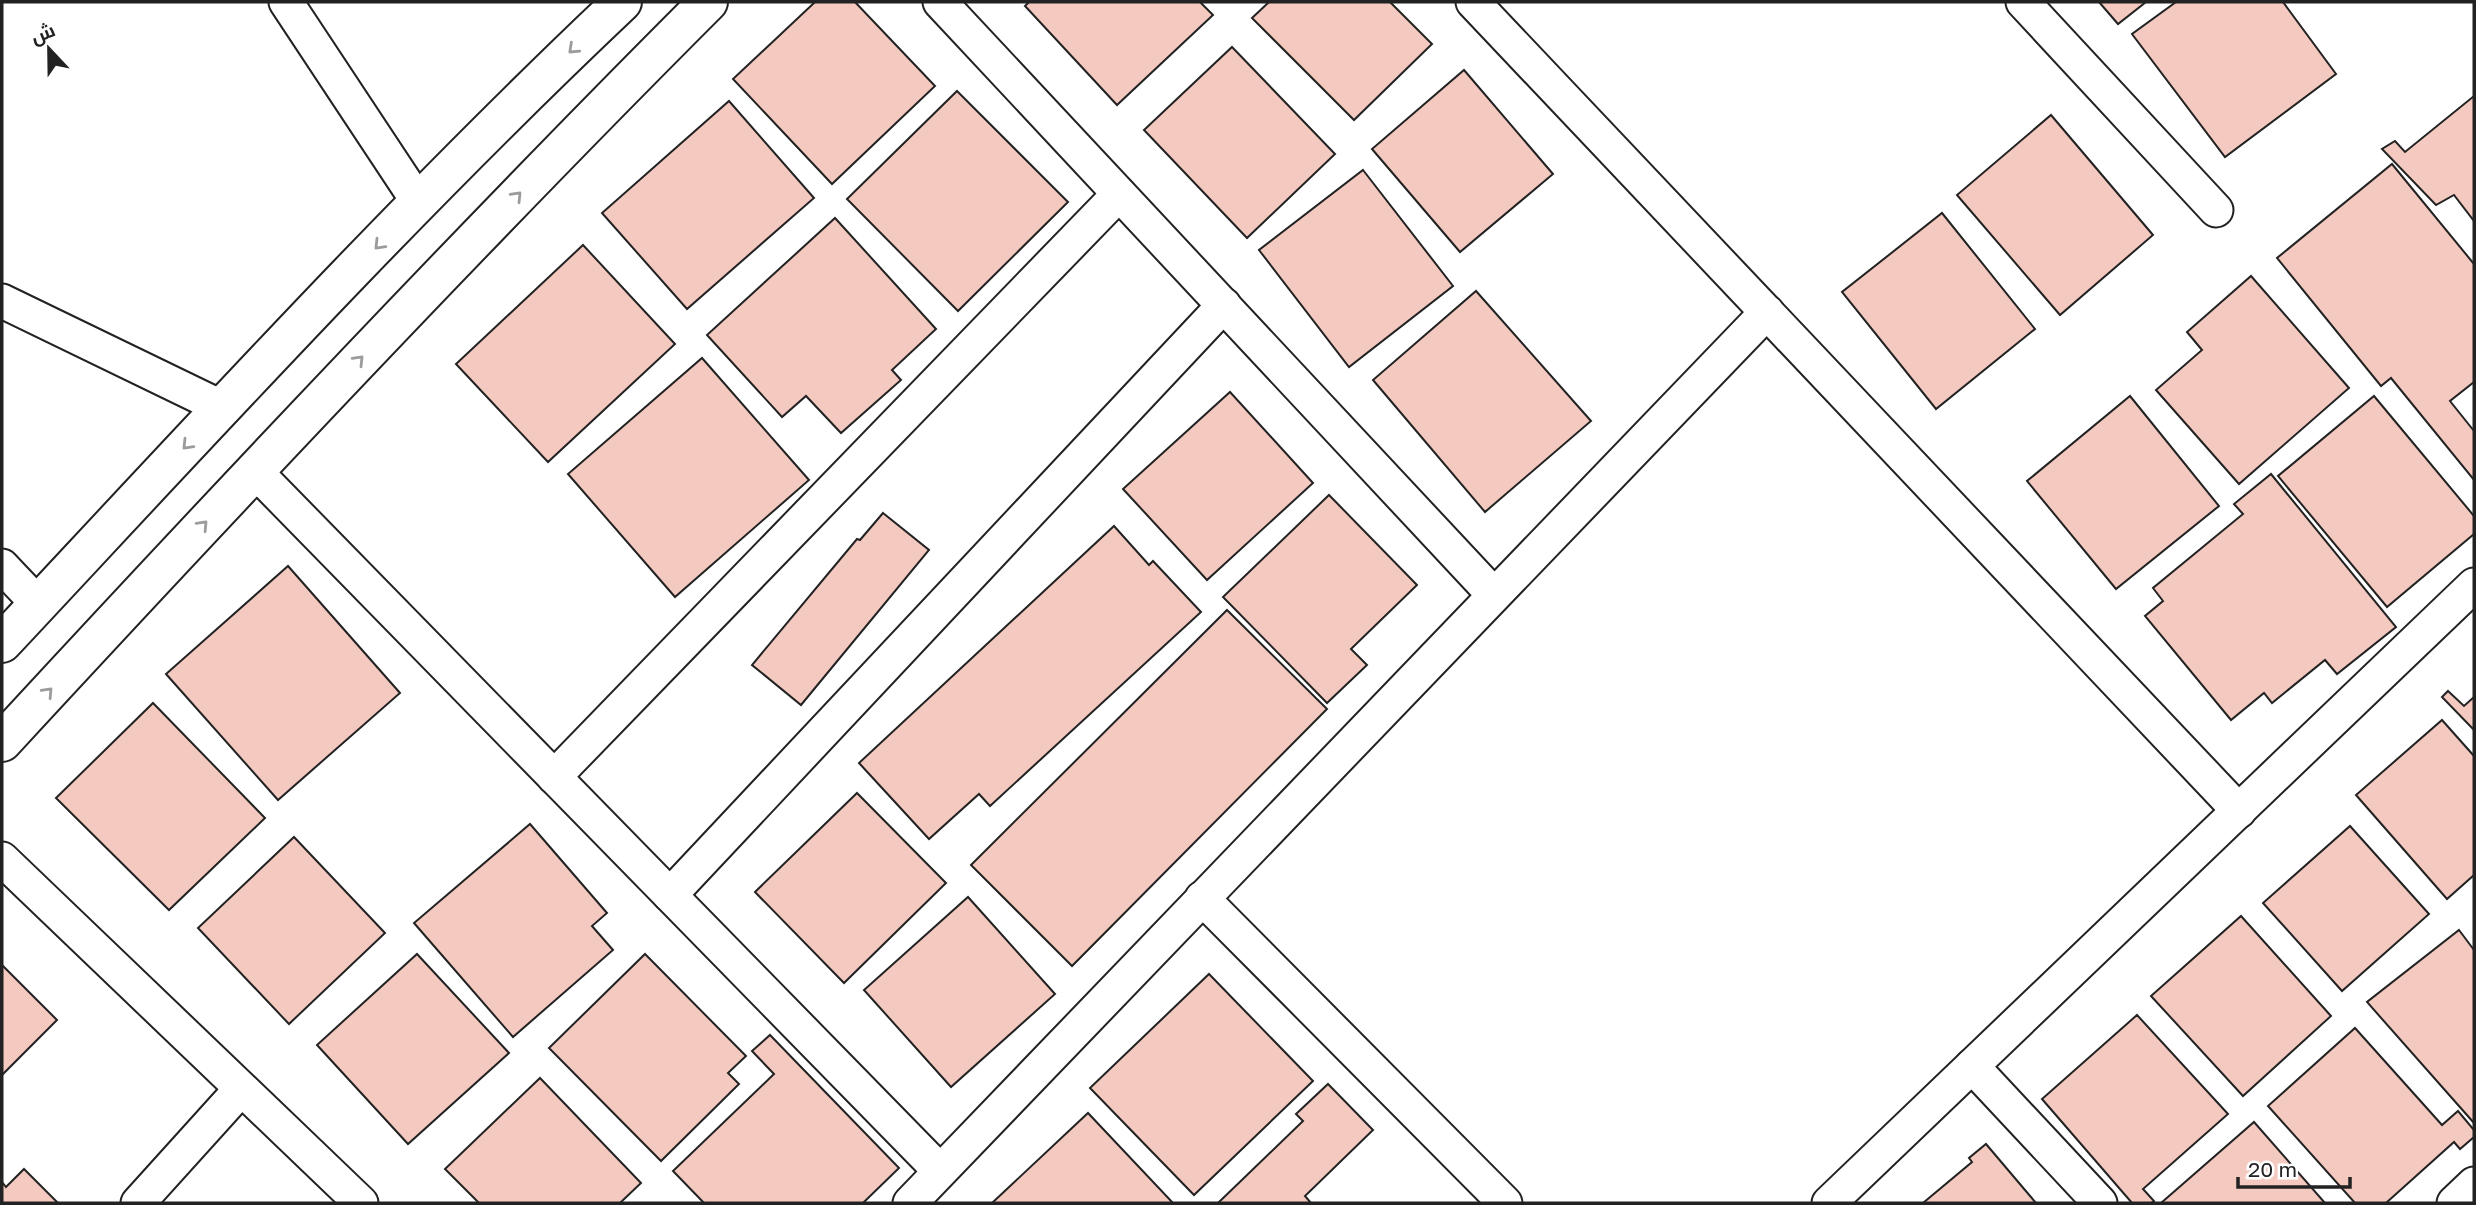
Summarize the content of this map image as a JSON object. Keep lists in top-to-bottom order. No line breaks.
{"scale_bar":"20 m","north":"top"}
